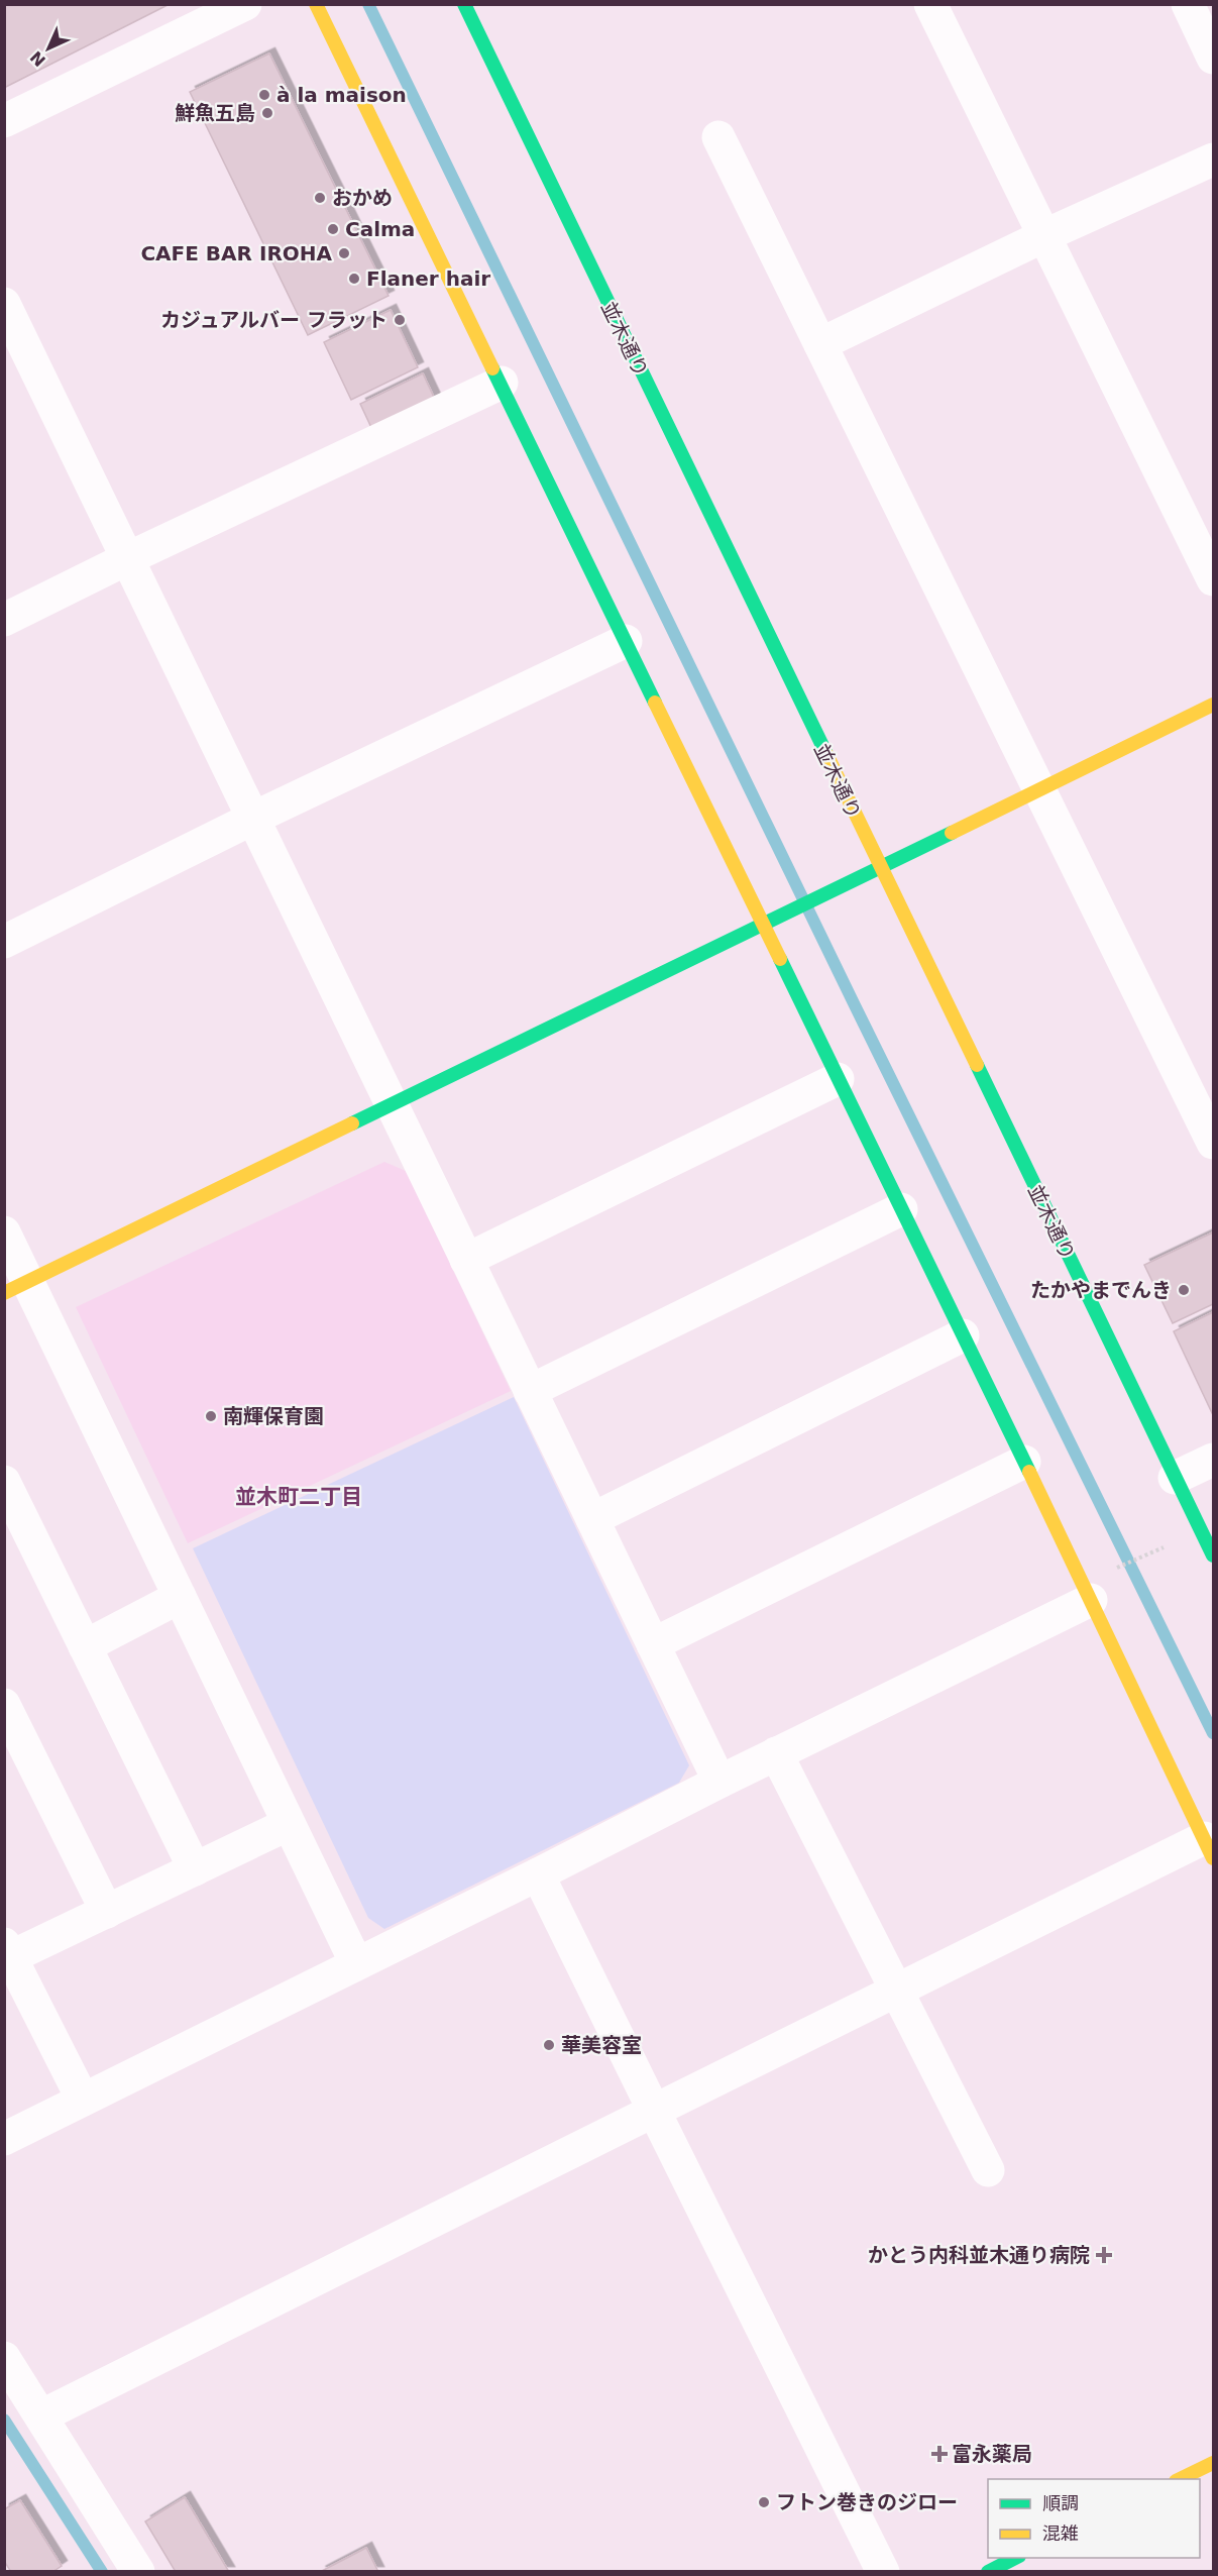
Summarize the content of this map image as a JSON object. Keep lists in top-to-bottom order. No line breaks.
{"streets":{"street":["並木通り"]},"districts":["並木町二丁目"],"places":{"other":["à la maison","鮮魚五島","おかめ","Calma","CAFE BAR IROHA","Flaner hair","カジュアルバー フラット","たかやまでんき","南輝保育園","華美容室","フトン巻きのジロー"],"health":["かとう内科並木通り病院","富永薬局"]},"legend":["順調","混雑"],"north":"bottom left"}
